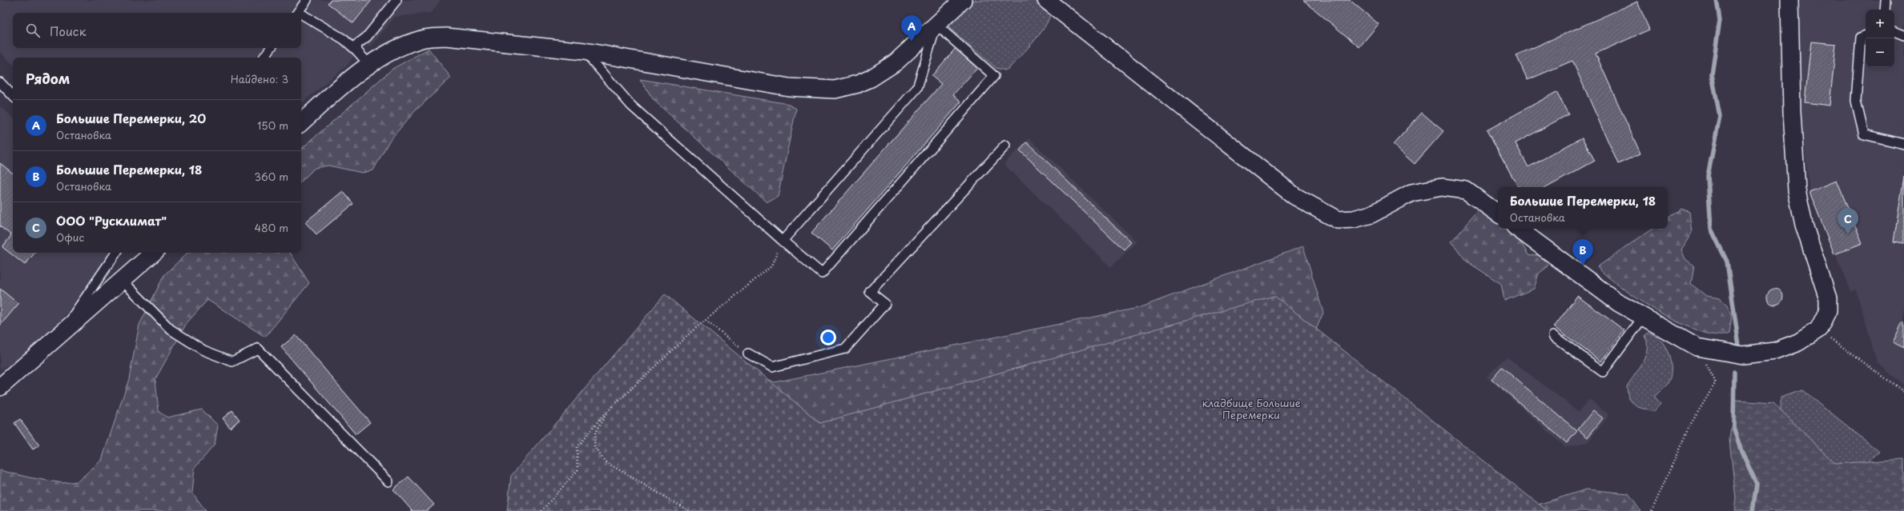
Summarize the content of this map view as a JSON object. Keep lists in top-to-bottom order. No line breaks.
{"parks":["кладбище Большие Перемерки"],"page":{"map_buttons":["+","−"],"search":"Поиск","pins":["A","C","B"],"heading":["Рядом","Найдено: 3"],"list":[{"mark":"A","name":"Большие Перемерки, 20","note":"Остановка","value":"150 m"},{"mark":"B","name":"Большие Перемерки, 18","note":"Остановка","value":"360 m"},{"mark":"C","name":"ООО \"Русклимат\"","note":"Офис","value":"480 m"}],"popup":["Большие Перемерки, 18","Остановка"]}}
